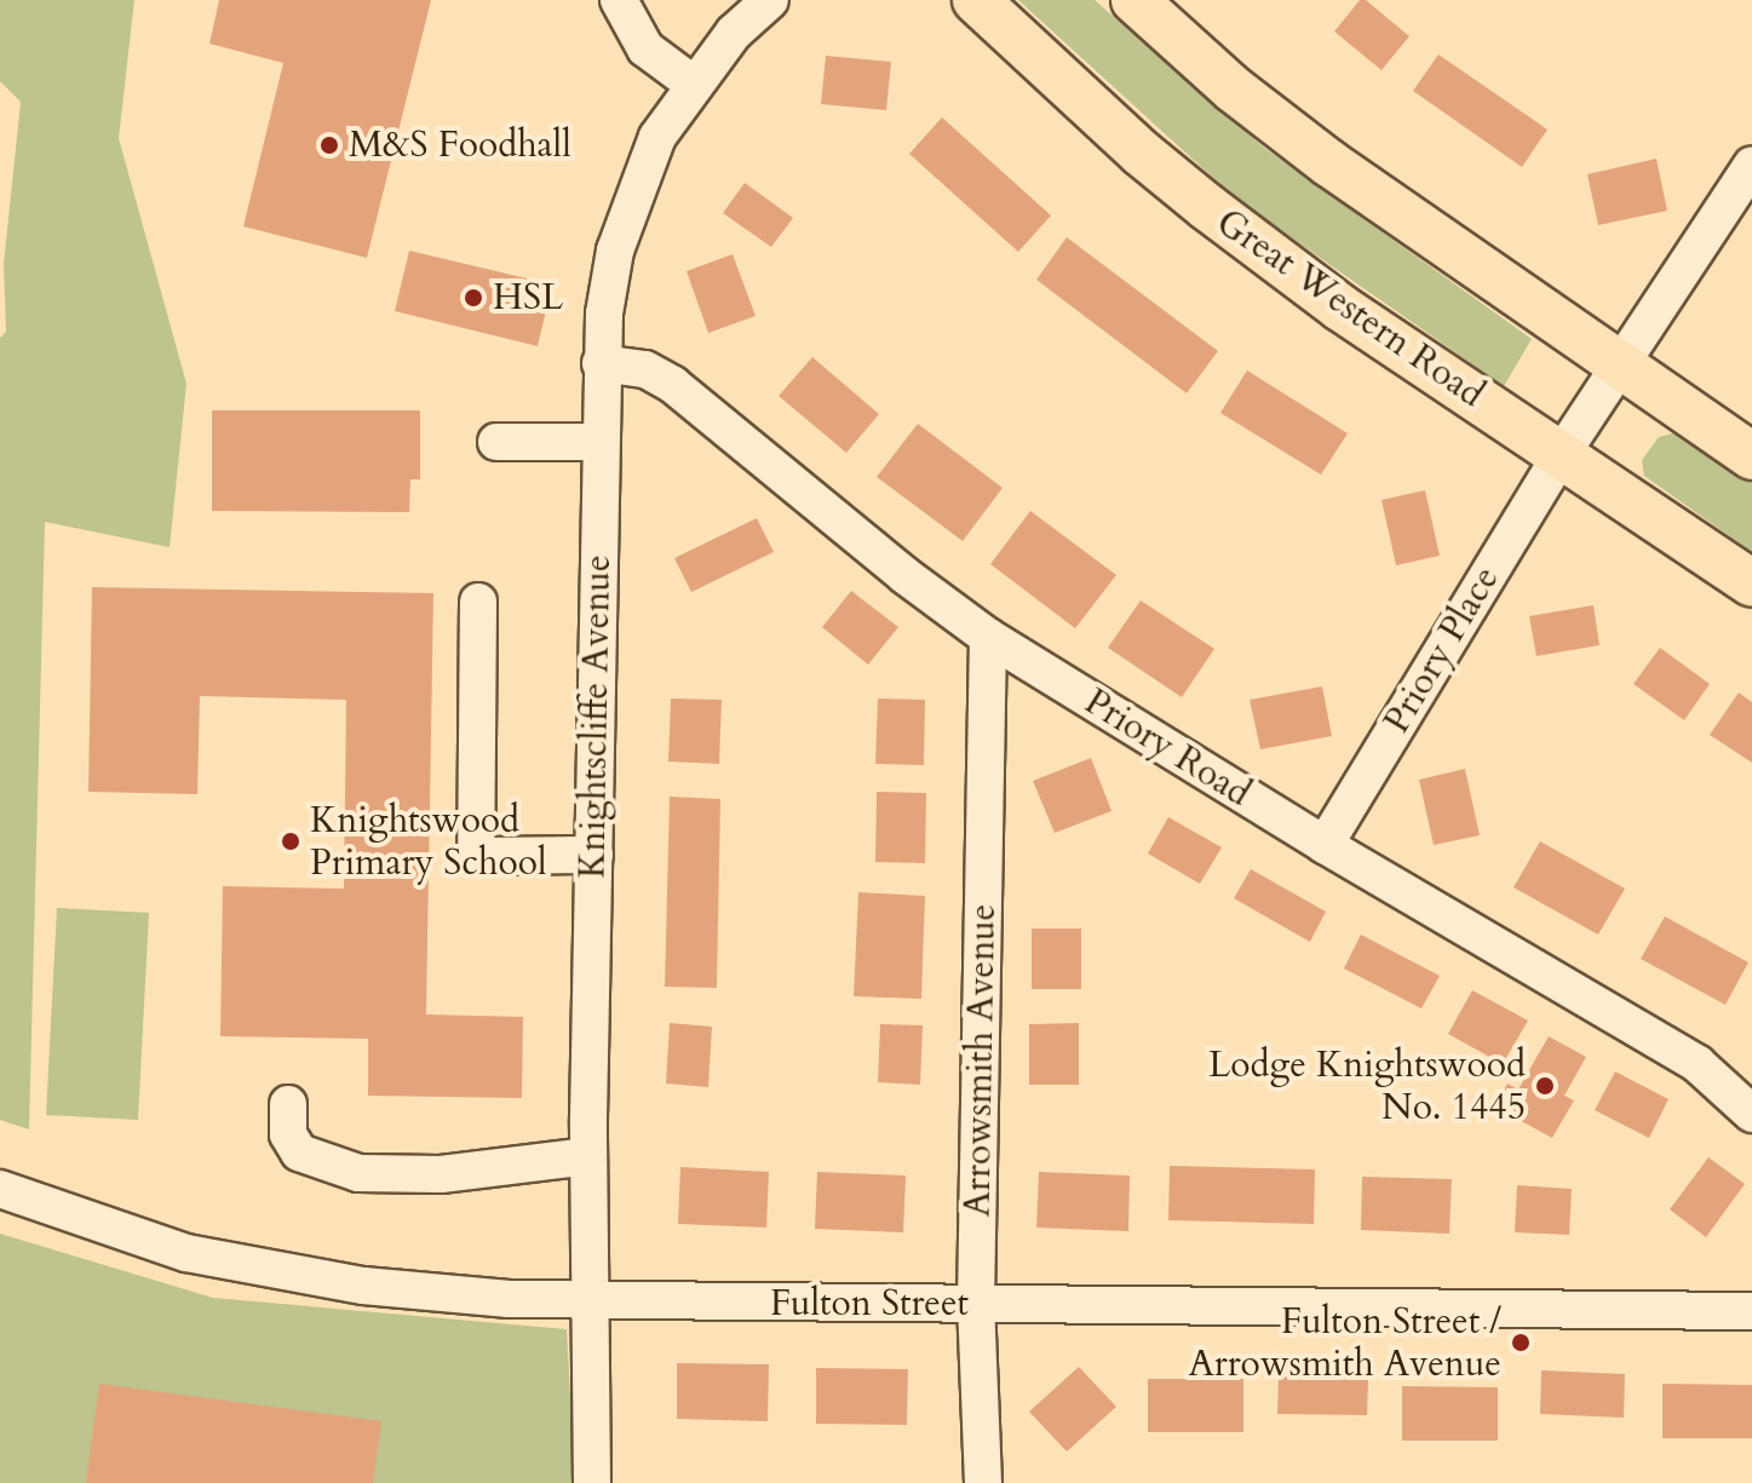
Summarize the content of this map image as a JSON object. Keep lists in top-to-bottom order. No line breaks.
{"streets":{"main road":["Great Western Road"],"street":["Priory Place","Knightscliffe Avenue","Priory Road","Arrowsmith Avenue","Fulton Street"]},"crossings":[["Great Western Road","Priory Place"],["Priory Place","Priory Road"],["Knightscliffe Avenue","Priory Road"],["Knightscliffe Avenue","Fulton Street"],["Priory Road","Arrowsmith Avenue"],["Arrowsmith Avenue","Fulton Street"]],"places":["M&S Foodhall","HSL","Knightswood Primary School","Lodge Knightswood No. 1445","Fulton Street / Arrowsmith Avenue"]}
